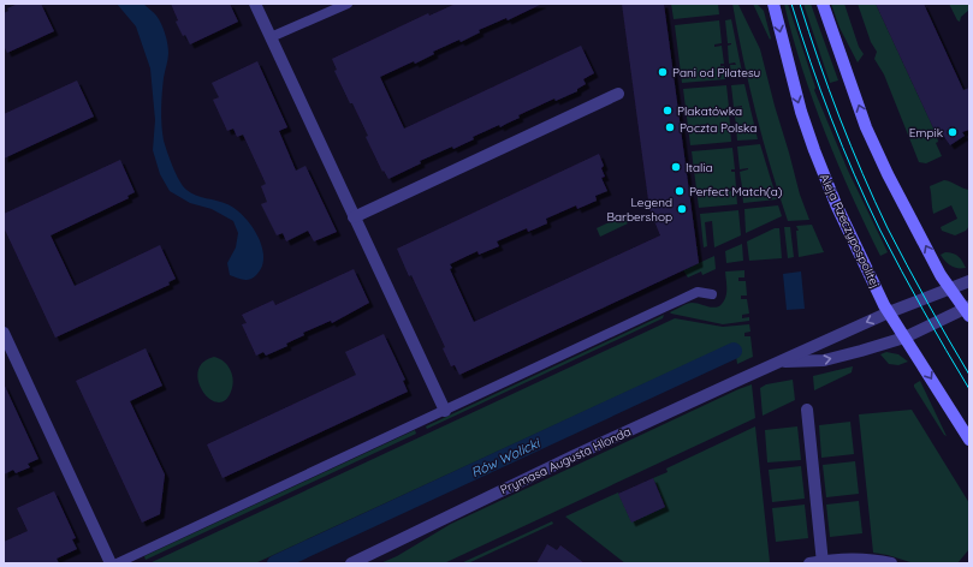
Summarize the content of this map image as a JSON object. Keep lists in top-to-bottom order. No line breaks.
{"streets":{"street":["Aleja Rzeczypospolitej","Prymasa Augusta Hlonda"]},"crossings":[["Aleja Rzeczypospolitej","Prymasa Augusta Hlonda"]],"water":["Rów Wolicki"],"places":["Pani od Pilatesu","Plakatówka","Poczta Polska","Empik","Italia","Perfect Match(a)","Legend Barbershop"]}
